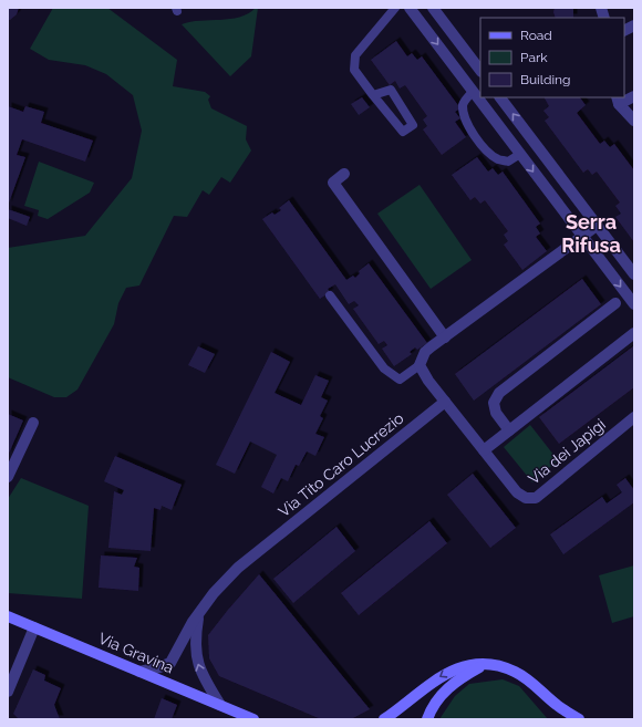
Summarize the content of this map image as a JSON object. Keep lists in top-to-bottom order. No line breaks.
{"streets":{"main road":["Via Gravina"],"street":["Via dei Japigi","Via Tito Caro Lucrezio"]},"crossings":[["Via dei Japigi","Via Tito Caro Lucrezio"],["Via Tito Caro Lucrezio","Via Gravina"]],"districts":["Serra Rifusa"],"legend":["Road","Park","Building"]}
